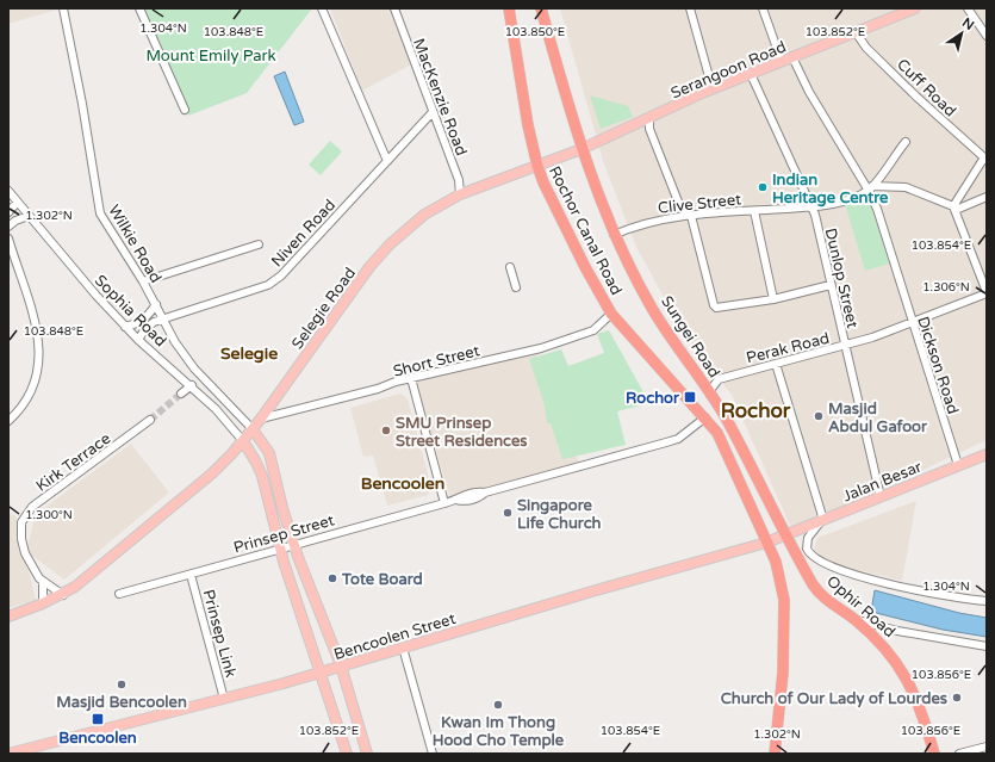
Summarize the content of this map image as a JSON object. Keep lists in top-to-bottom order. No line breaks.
{"streets":{"highway":["Rochor Canal Road","Sungei Road","Ophir Road"],"main road":["Serangoon Road","Selegie Road","Jalan Besar","Bencoolen Street"],"street":["Cuff Road","MacKenzie Road","Clive Street","Niven Road","Wilkie Road","Dunlop Street","Sophia Road","Perak Road","Short Street","Dickson Road","Kirk Terrace","Prinsep Street","Prinsep Link"]},"crossings":[["Serangoon Road","Cuff Road"],["Serangoon Road","Dunlop Street"],["Serangoon Road","Selegie Road"],["Serangoon Road","Sungei Road"],["Serangoon Road","Dickson Road"],["MacKenzie Road","Niven Road"],["MacKenzie Road","Selegie Road"],["Clive Street","Dunlop Street"],["Clive Street","Sungei Road"],["Clive Street","Dickson Road"],["Rochor Canal Road","Selegie Road"],["Rochor Canal Road","Short Street"],["Rochor Canal Road","Prinsep Street"],["Rochor Canal Road","Bencoolen Street"],["Niven Road","Wilkie Road"],["Niven Road","Sophia Road"],["Wilkie Road","Selegie Road"],["Dunlop Street","Perak Road"],["Dunlop Street","Jalan Besar"],["Selegie Road","Sophia Road"],["Selegie Road","Sungei Road"],["Selegie Road","Short Street"],["Selegie Road","Kirk Terrace"],["Sungei Road","Perak Road"],["Sungei Road","Jalan Besar"],["Sungei Road","Ophir Road"],["Sungei Road","Bencoolen Street"],["Perak Road","Dickson Road"],["Dickson Road","Jalan Besar"],["Jalan Besar","Ophir Road"],["Jalan Besar","Bencoolen Street"],["Prinsep Street","Prinsep Link"],["Ophir Road","Bencoolen Street"],["Prinsep Link","Bencoolen Street"]],"districts":["Selegie","Rochor","Bencoolen"],"parks":["Mount Emily Park"],"places":{"other":["Indian Heritage Centre","Masjid Abdul Gafoor","SMU Prinsep Street Residences","Singapore Life Church","Tote Board","Masjid Bencoolen","Church of Our Lady of Lourdes","Kwan Im Thong Hood Cho Temple"],"transit":["Rochor","Bencoolen"]},"north":"top right","coordinates":["1.304°N","103.848°E","103.850°E","103.852°E","1.302°N","103.854°E","1.306°N","1.300°N","103.856°E"]}
